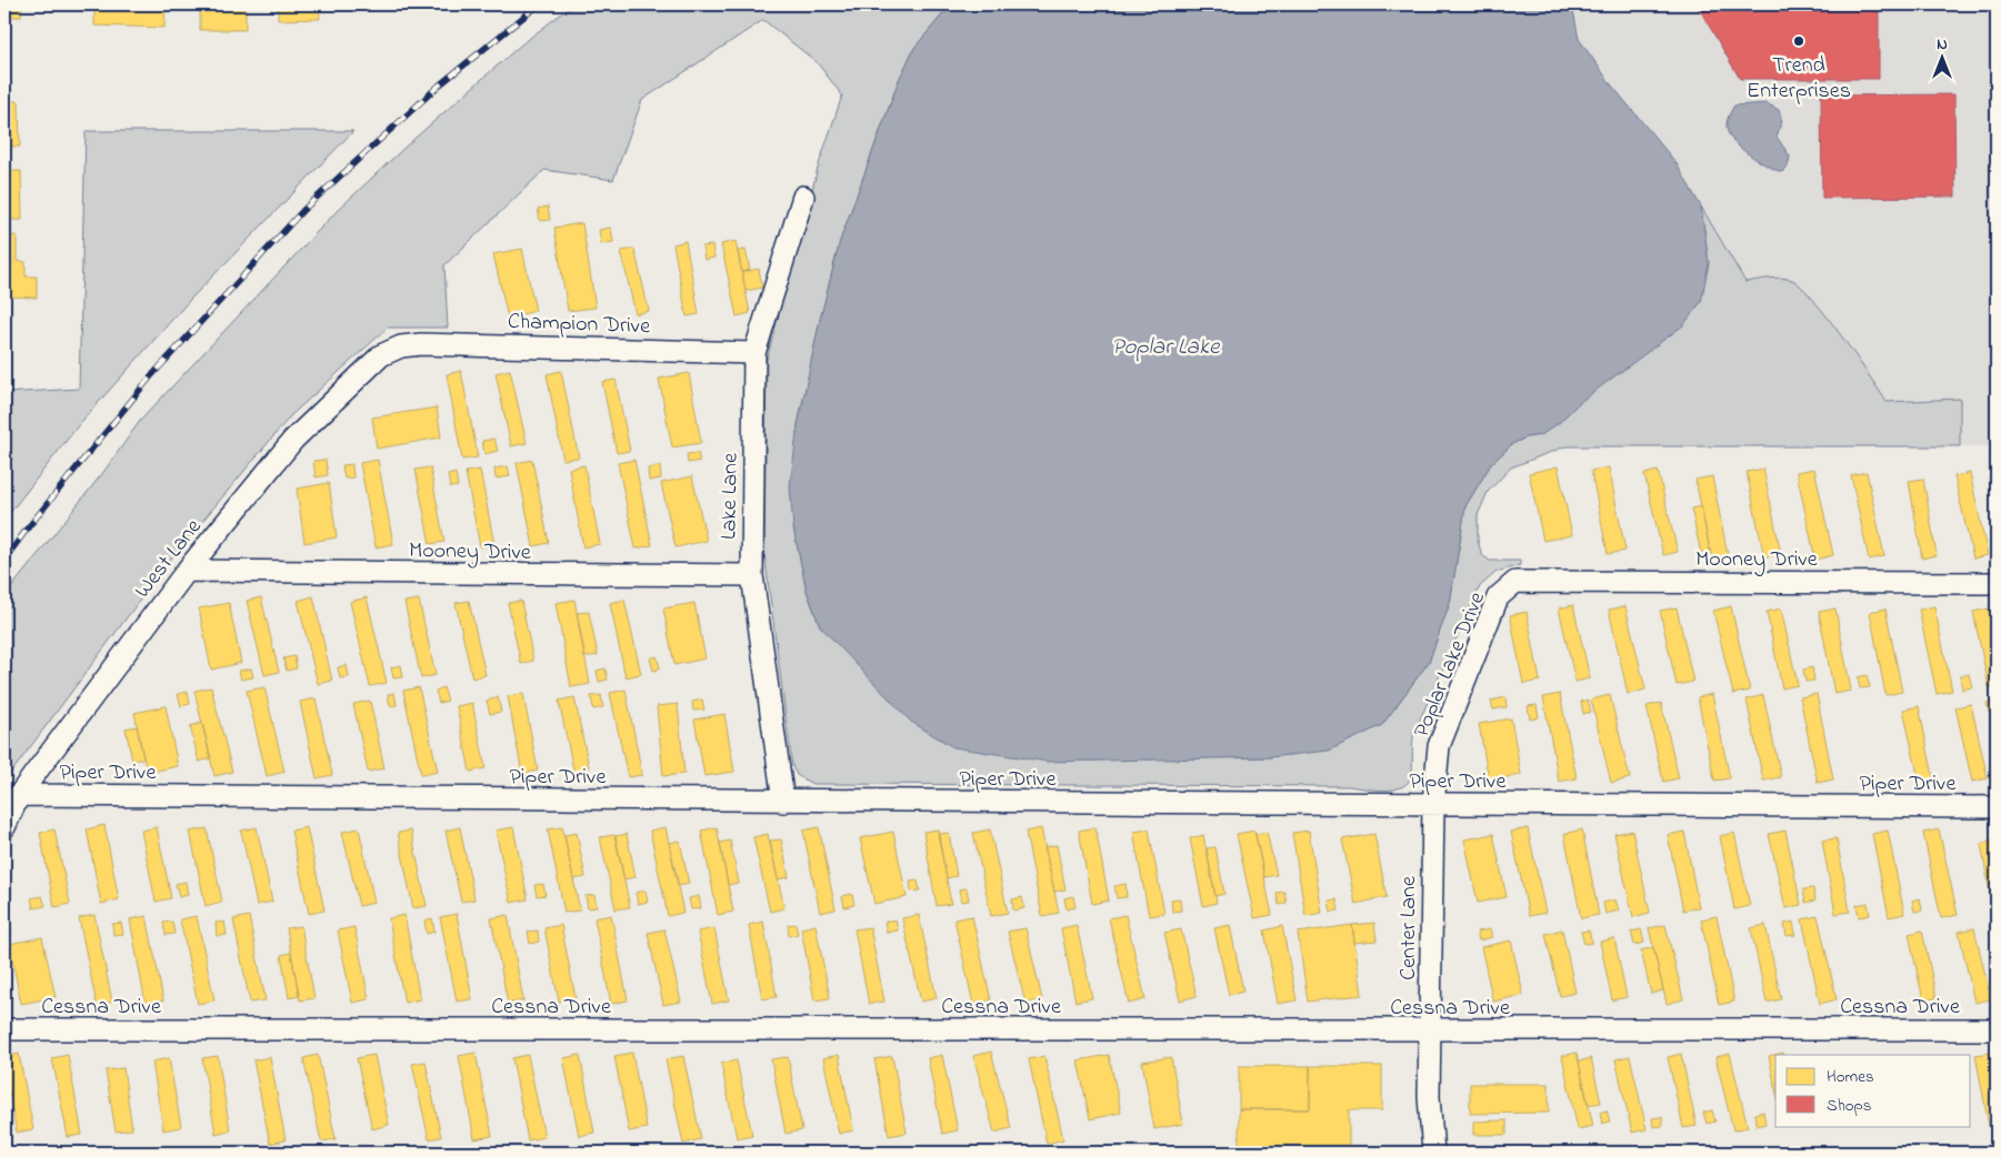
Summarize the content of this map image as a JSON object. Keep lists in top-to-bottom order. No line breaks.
{"streets":{"street":["Champion Drive","Lake Lane","Mooney Drive","West Lane","Poplar Lake Drive","Piper Drive","Center Lane","Cessna Drive"]},"crossings":[["Champion Drive","Lake Lane"],["Champion Drive","West Lane"],["Lake Lane","Mooney Drive"],["Lake Lane","Piper Drive"],["Mooney Drive","West Lane"],["Mooney Drive","Poplar Lake Drive"],["West Lane","Piper Drive"],["Poplar Lake Drive","Piper Drive"],["Poplar Lake Drive","Center Lane"],["Piper Drive","Center Lane"],["Center Lane","Cessna Drive"]],"water":["Poplar Lake"],"places":["Trend Enterprises"],"legend":["Homes","Shops"],"north":"top"}
